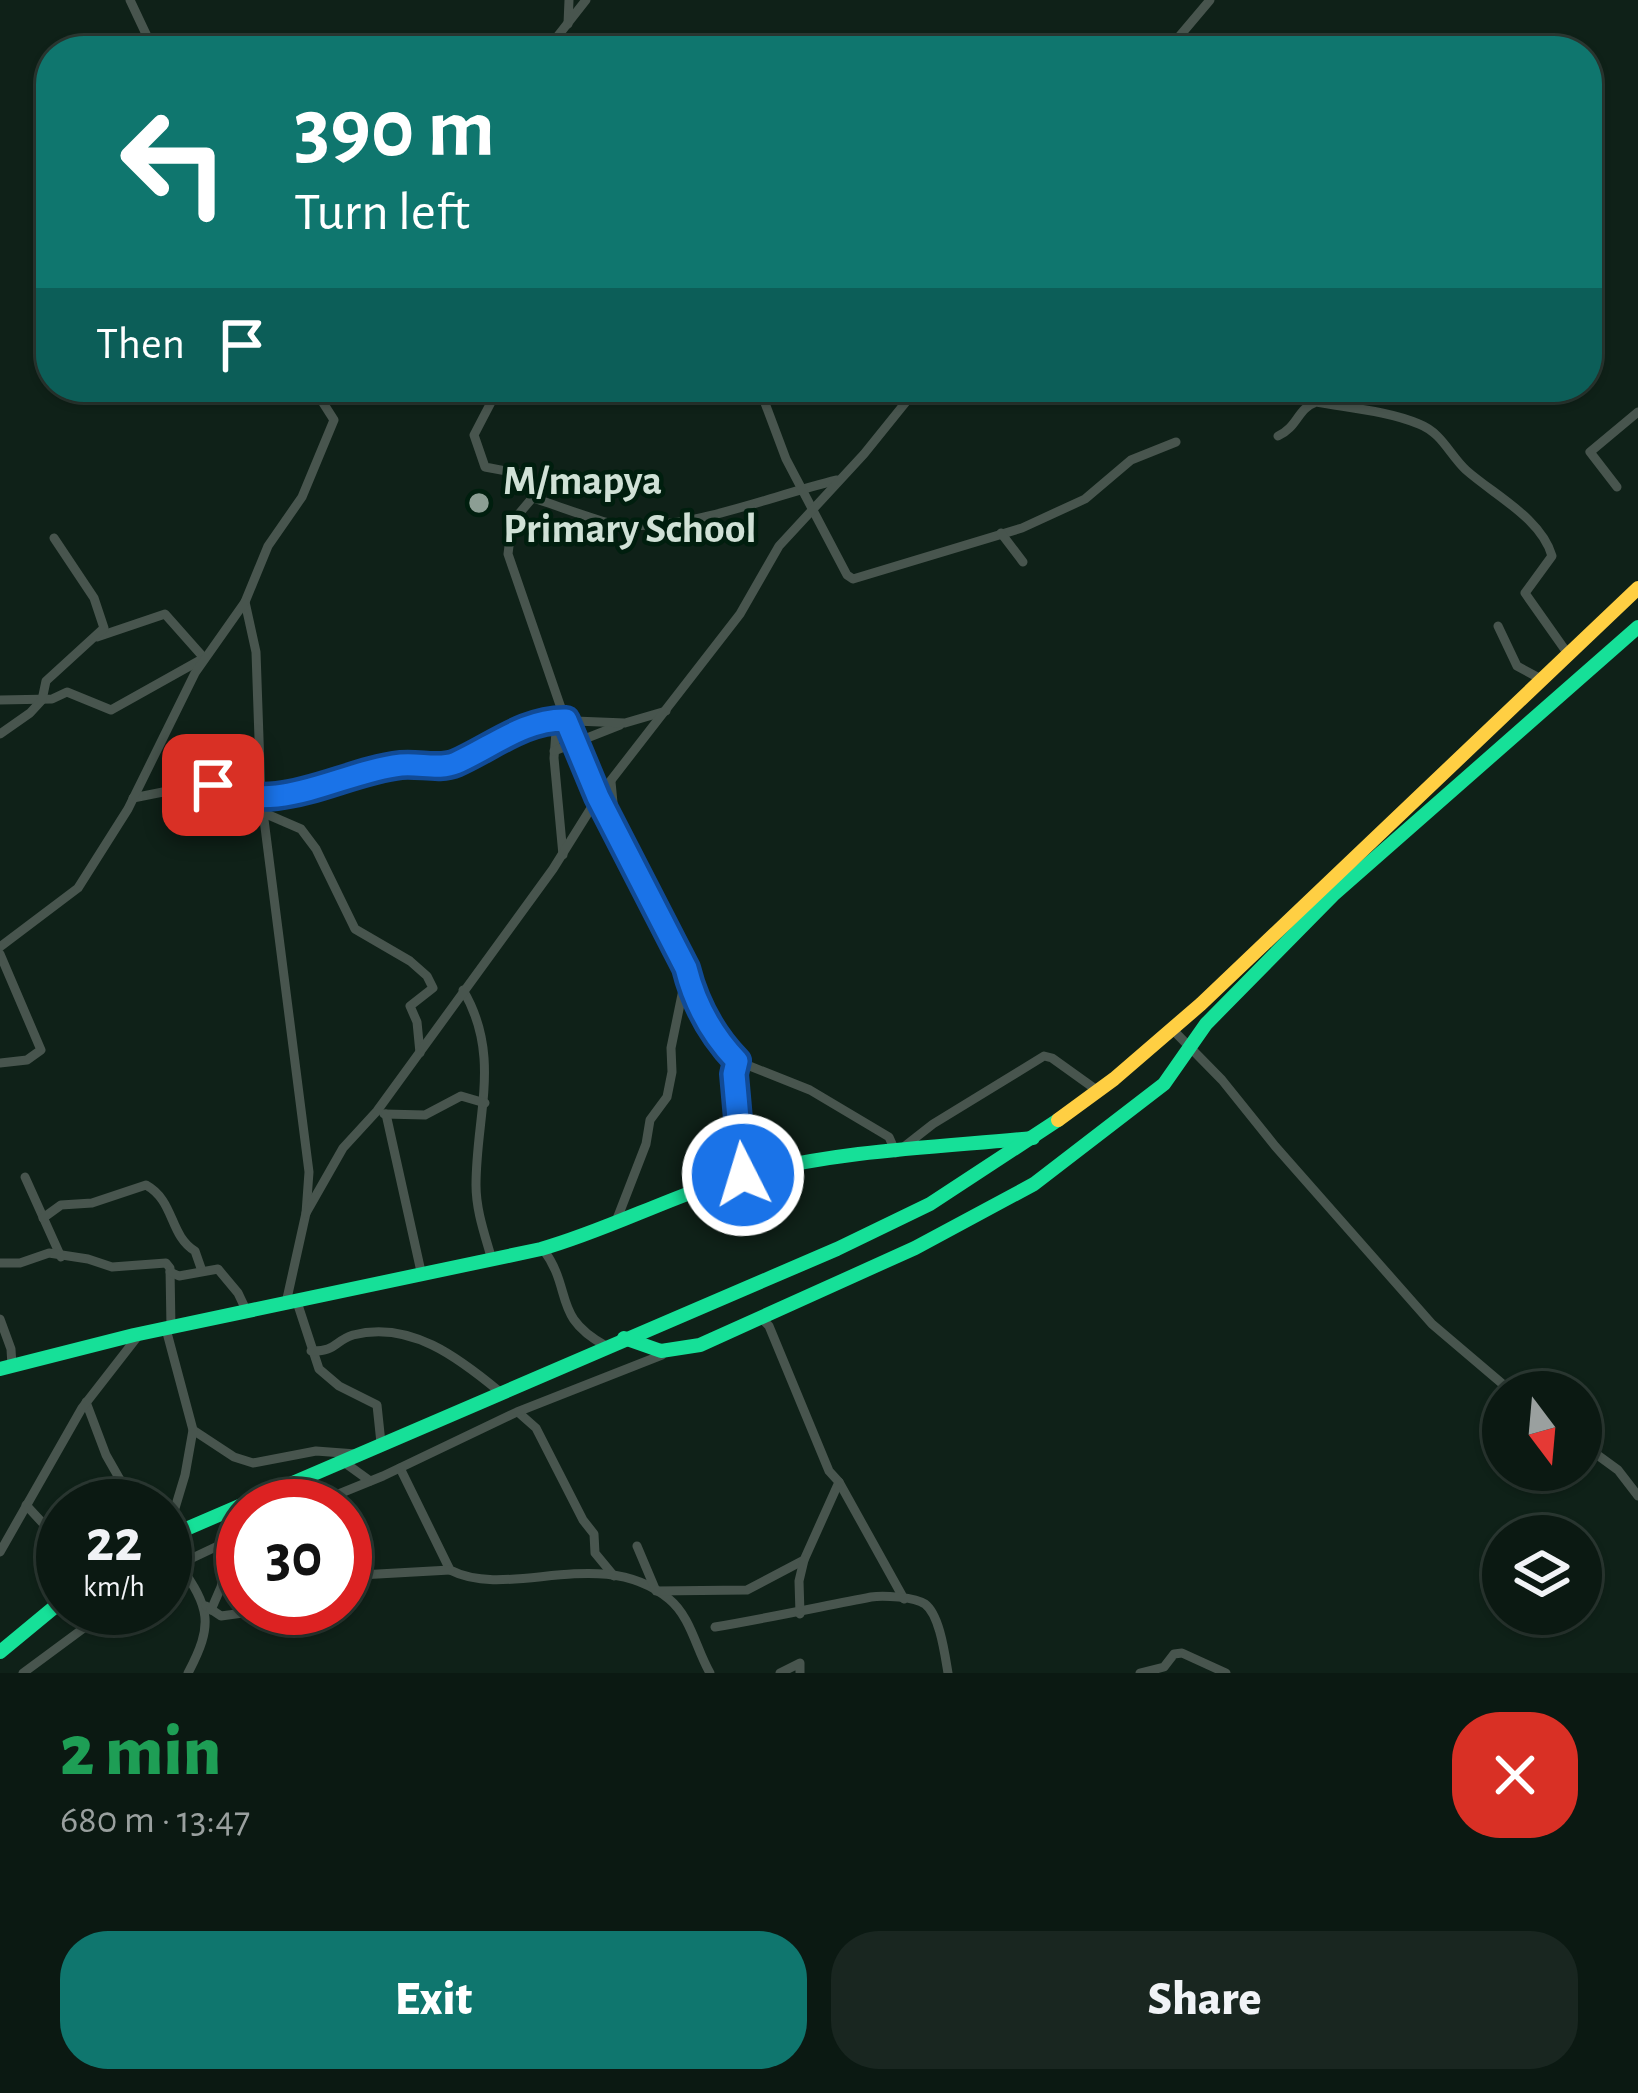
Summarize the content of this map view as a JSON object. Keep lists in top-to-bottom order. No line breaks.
{"places":["M/mapya Primary School"],"north":"bottom","page":{"turn":["390 m","Turn left"],"then":"Then","speed":"22 km/h","limit":"30","heading":["2 min","680 m · 13:47"],"buttons":["Exit","Share"]}}
